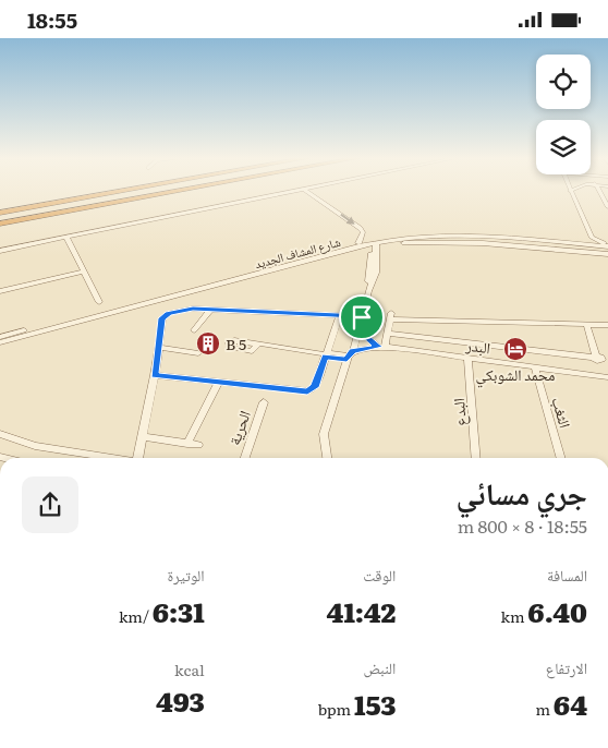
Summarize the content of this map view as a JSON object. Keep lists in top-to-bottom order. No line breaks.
{"streets":{"street":["شارع المشاف الجديد","البدر","البدع","الثغب","الحرية"]},"crossings":[["البدر","البدع"],["البدر","الثغب"]],"places":{"building":["B 5"],"hotel":["محمد الشوبكي"]},"page":{"status":"18:55","heading":["جري مسائي","18:55 · 8 × 800 m"],"stats":[["المسافة","6.40 km"],["الوقت","41:42"],["الوتيرة","6:31 /km"],["الارتفاع","64 m"],["النبض","153 bpm"],["kcal","493"]]}}
